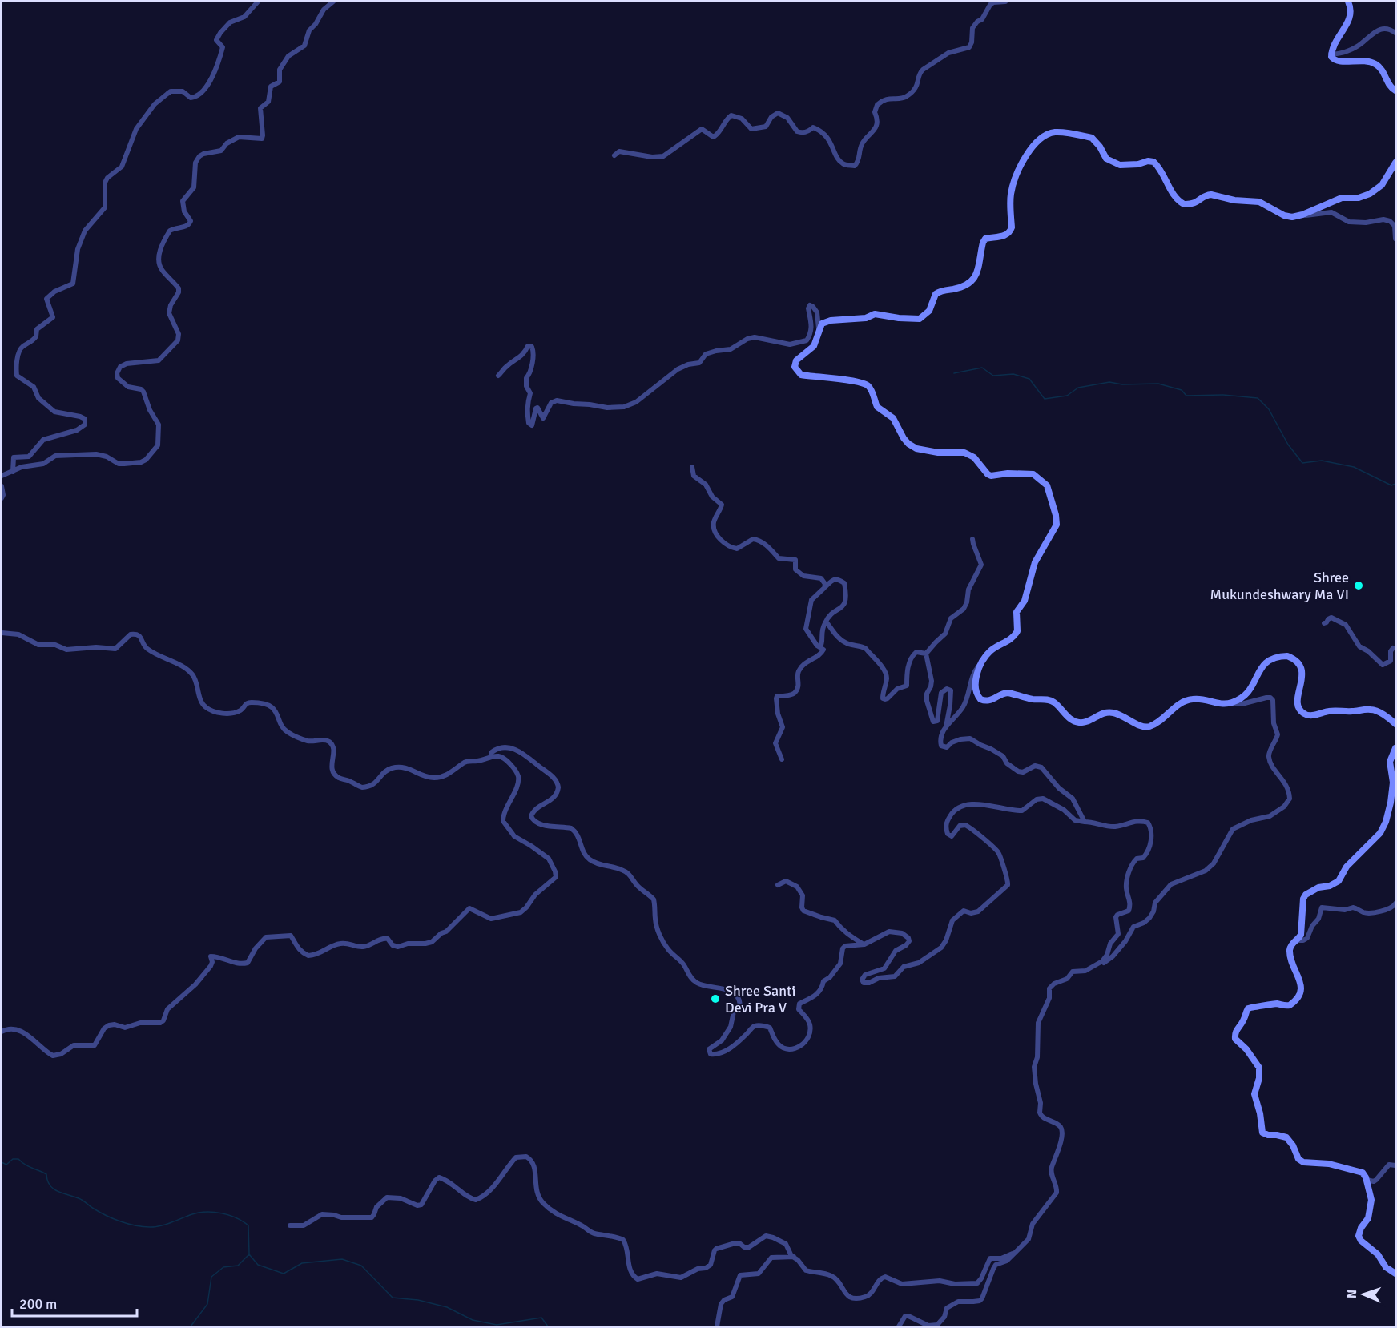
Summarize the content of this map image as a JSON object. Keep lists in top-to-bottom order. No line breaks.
{"places":["Shree Mukundeshwary Ma VI","Shree Santi Devi Pra V"],"scale_bar":"200 m","north":"left"}
